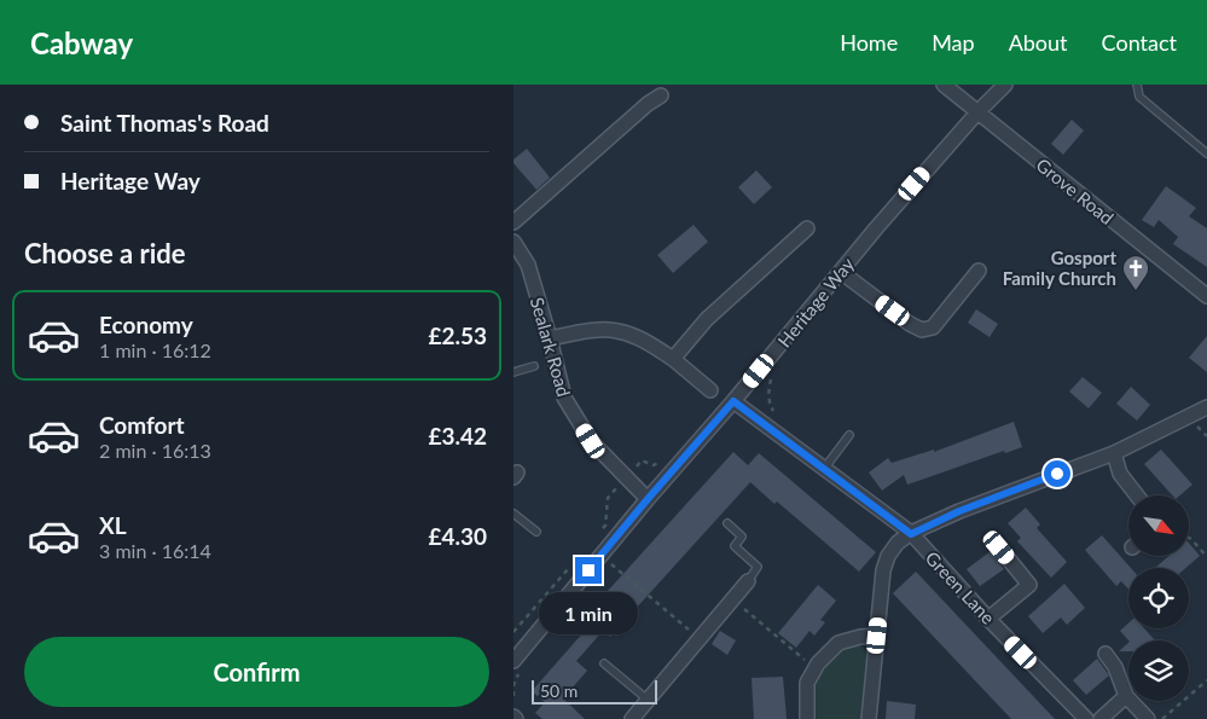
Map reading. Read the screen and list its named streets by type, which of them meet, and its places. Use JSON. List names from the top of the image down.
{
  "streets": {
    "street": [
      "Grove Road",
      "Heritage Way",
      "Sealark Road",
      "Green Lane"
    ]
  },
  "crossings": [
    ["Grove Road", "Heritage Way"],
    ["Heritage Way", "Sealark Road"],
    ["Heritage Way", "Green Lane"]
  ],
  "places": {
    "church": ["Gosport Family Church"]
  },
  "scale_bar": "50 m",
  "north": "bottom right",
  "page": {
    "header": "Cabway",
    "nav": [
      "Home",
      "Map",
      "About",
      "Contact"
    ],
    "banner": ["Saint Thomas's Road", "Heritage Way"],
    "heading": "Choose a ride",
    "list": [
      {
        "name": "Economy",
        "note": "1 min · 16:12",
        "value": "£2.53"
      },
      {
        "name": "Comfort",
        "note": "2 min · 16:13",
        "value": "£3.42"
      },
      {
        "name": "XL",
        "note": "3 min · 16:14",
        "value": "£4.30"
      }
    ],
    "bubble": "1 min",
    "buttons": "Confirm",
    "scale": "50 m"
  }
}
